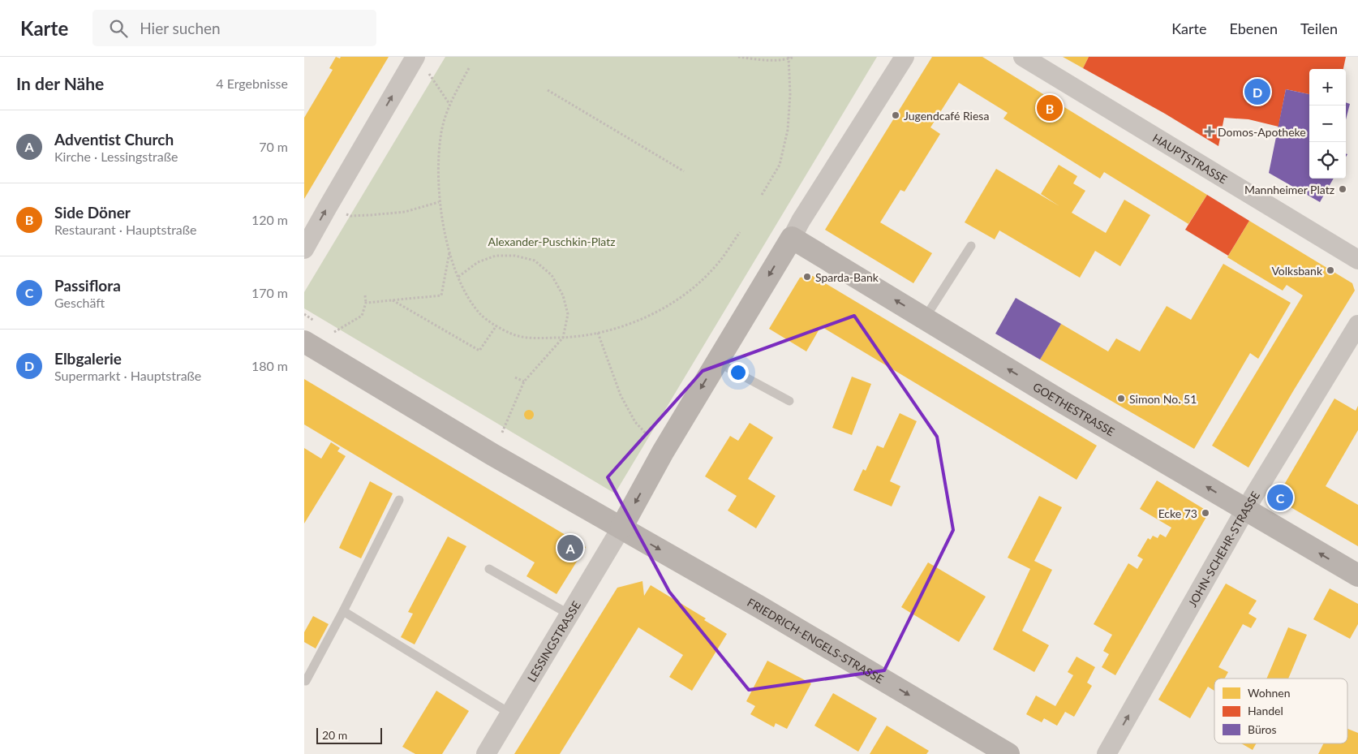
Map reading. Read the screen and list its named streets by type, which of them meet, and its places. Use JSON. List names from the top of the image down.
{
  "streets": {
    "main road": ["GOETHESTRASSE", "FRIEDRICH-ENGELS-STRASSE"],
    "street": ["HAUPTSTRASSE", "JOHN-SCHEHR-STRASSE", "LESSINGSTRASSE"]
  },
  "crossings": [
    ["GOETHESTRASSE", "JOHN-SCHEHR-STRASSE"],
    ["FRIEDRICH-ENGELS-STRASSE", "LESSINGSTRASSE"]
  ],
  "one_way": ["GOETHESTRASSE", "JOHN-SCHEHR-STRASSE", "FRIEDRICH-ENGELS-STRASSE"],
  "parks": ["Alexander-Puschkin-Platz"],
  "places": {
    "other": [
      "Jugendcafé Riesa",
      "Mannheimer Platz",
      "Volksbank",
      "Sparda-Bank",
      "Simon No. 51",
      "Ecke 73"
    ],
    "health": ["Domos-Apotheke"]
  },
  "legend": ["Wohnen", "Handel", "Büros"],
  "scale_bar": "20 m",
  "page": {
    "header": "Karte",
    "search": "Hier suchen",
    "nav": ["Karte", "Ebenen", "Teilen"],
    "heading": ["In der Nähe", "4 Ergebnisse"],
    "map_buttons": ["+", "−"],
    "pins": [
      "D",
      "B",
      "C",
      "A"
    ],
    "list": [
      {
        "mark": "A",
        "name": "Adventist Church",
        "note": "Kirche · Lessingstraße",
        "value": "70 m"
      },
      {
        "mark": "B",
        "name": "Side Döner",
        "note": "Restaurant · Hauptstraße",
        "value": "120 m"
      },
      {
        "mark": "C",
        "name": "Passiflora",
        "note": "Geschäft",
        "value": "170 m"
      },
      {
        "mark": "D",
        "name": "Elbgalerie",
        "note": "Supermarkt · Hauptstraße",
        "value": "180 m"
      }
    ],
    "scale": "20 m"
  }
}
